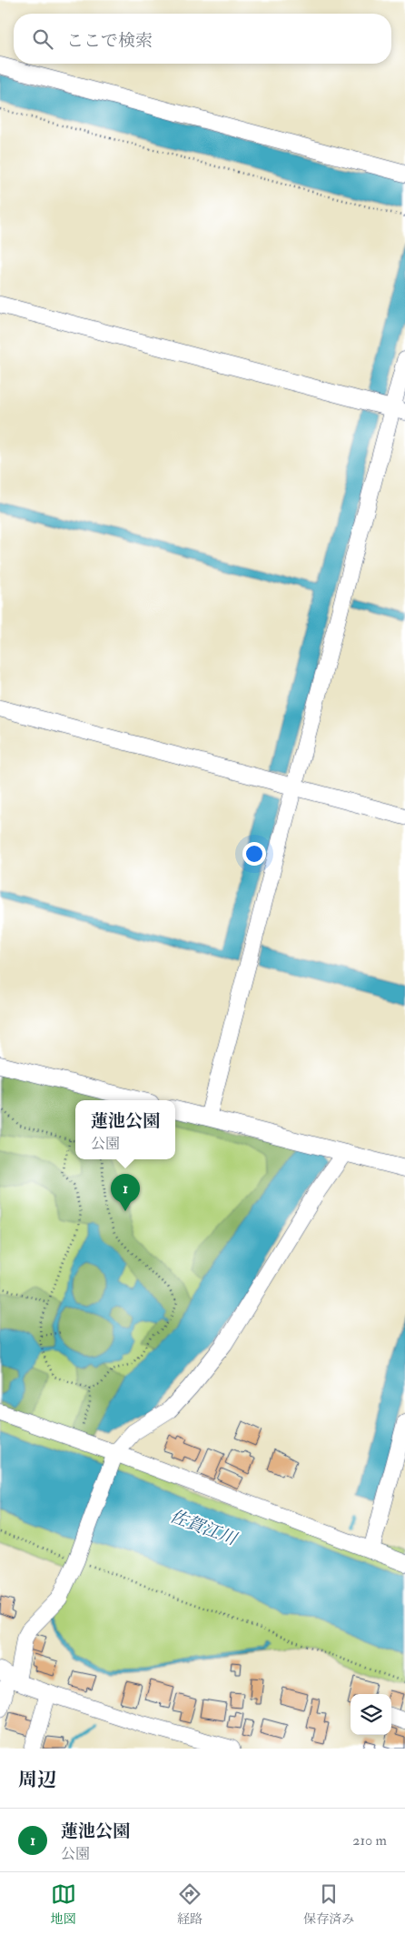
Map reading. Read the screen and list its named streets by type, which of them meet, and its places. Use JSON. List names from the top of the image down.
{
  "water": ["佐賀江川"],
  "page": {
    "search": "ここで検索",
    "popup": ["蓮池公園", "公園"],
    "pins": "1",
    "heading": "周辺",
    "list": [
      {
        "mark": "1",
        "name": "蓮池公園",
        "note": "公園",
        "value": "210 m"
      }
    ],
    "nav": ["地図", "経路", "保存済み"]
  }
}
